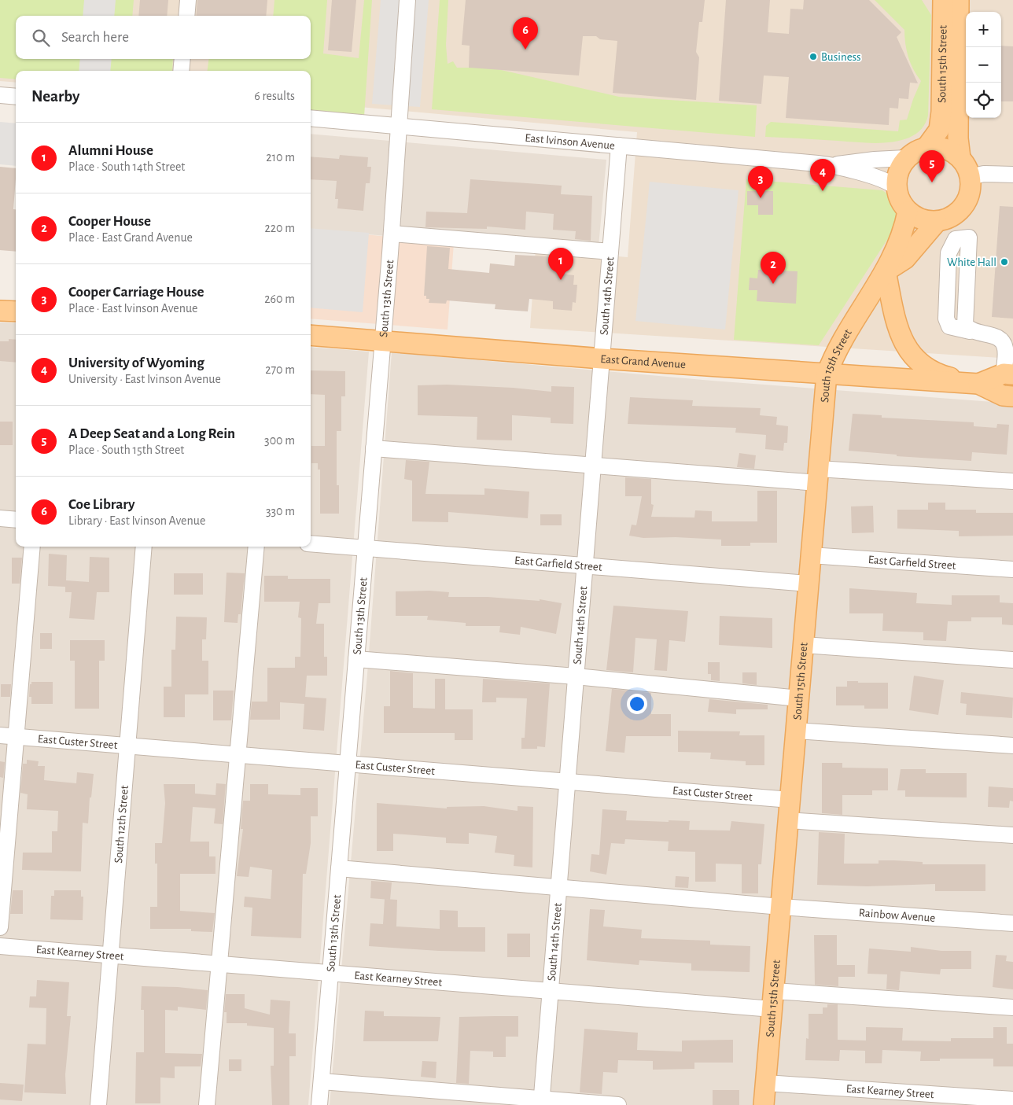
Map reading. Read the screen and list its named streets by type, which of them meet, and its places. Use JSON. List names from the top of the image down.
{
  "streets": {
    "main road": ["South 15th Street", "East Grand Avenue"],
    "street": [
      "East Ivinson Avenue",
      "South 14th Street",
      "South 13th Street",
      "East Garfield Street",
      "East Custer Street",
      "South 12th Street",
      "Rainbow Avenue",
      "East Kearney Street"
    ]
  },
  "crossings": [
    ["South 15th Street", "East Ivinson Avenue"],
    ["South 15th Street", "East Grand Avenue"],
    ["South 15th Street", "East Garfield Street"],
    ["South 15th Street", "East Custer Street"],
    ["South 15th Street", "Rainbow Avenue"],
    ["South 15th Street", "East Kearney Street"],
    ["East Ivinson Avenue", "South 14th Street"],
    ["East Ivinson Avenue", "South 13th Street"],
    ["South 14th Street", "East Grand Avenue"],
    ["South 14th Street", "East Garfield Street"],
    ["South 14th Street", "East Custer Street"],
    ["South 14th Street", "Rainbow Avenue"],
    ["South 14th Street", "East Kearney Street"],
    ["South 13th Street", "East Grand Avenue"],
    ["South 13th Street", "East Garfield Street"],
    ["South 13th Street", "East Custer Street"],
    ["South 13th Street", "Rainbow Avenue"],
    ["South 13th Street", "East Kearney Street"],
    ["East Custer Street", "South 12th Street"],
    ["South 12th Street", "East Kearney Street"]
  ],
  "places": ["Business", "White Hall"],
  "page": {
    "map_buttons": ["+", "−"],
    "search": "Search here",
    "pins": [
      "6",
      "5",
      "4",
      "3",
      "1",
      "2"
    ],
    "heading": ["Nearby", "6 results"],
    "list": [
      {
        "mark": "1",
        "name": "Alumni House",
        "note": "Place · South 14th Street",
        "value": "210 m"
      },
      {
        "mark": "2",
        "name": "Cooper House",
        "note": "Place · East Grand Avenue",
        "value": "220 m"
      },
      {
        "mark": "3",
        "name": "Cooper Carriage House",
        "note": "Place · East Ivinson Avenue",
        "value": "260 m"
      },
      {
        "mark": "4",
        "name": "University of Wyoming",
        "note": "University · East Ivinson Avenue",
        "value": "270 m"
      },
      {
        "mark": "5",
        "name": "A Deep Seat and a Long Rein",
        "note": "Place · South 15th Street",
        "value": "300 m"
      },
      {
        "mark": "6",
        "name": "Coe Library",
        "note": "Library · East Ivinson Avenue",
        "value": "330 m"
      }
    ]
  }
}
